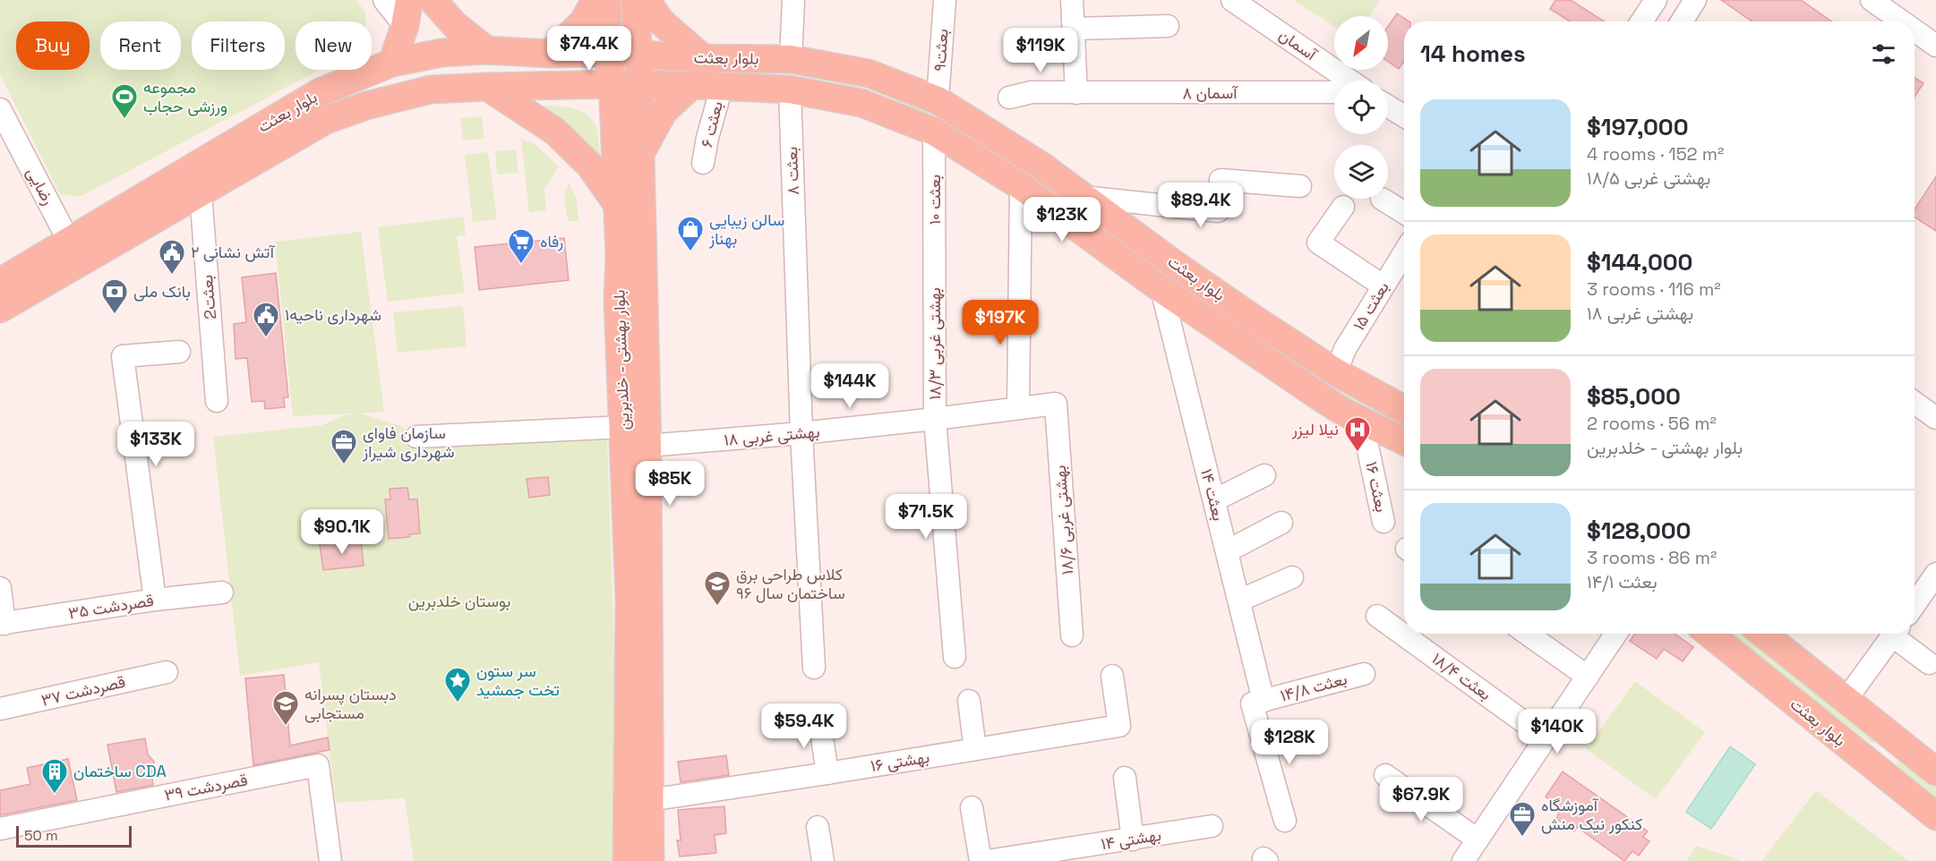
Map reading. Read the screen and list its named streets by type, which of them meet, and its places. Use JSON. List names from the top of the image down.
{
  "streets": {
    "main road": ["بلوار بعثت", "بلوار بهشتی - خلدبرین"],
    "street": [
      "آسمان",
      "بعثت۹",
      "۸ آسمان",
      "۶ بعثت",
      "۸ بعثت",
      "رضایی",
      "۱۰ بعثت",
      "2بعثت",
      "بعثت ۱۵",
      "بهشتی غربی ۱۸/۳",
      "بهشتی غربی ۱۸",
      "بعثت ۱۶",
      "بعثت ۱۴",
      "بهشتی غربی ۱۸/۶",
      "قصردشت ۳۵",
      "۱۸/۴ بعثت",
      "۱۴/۸ بعثت",
      "قصردشت ۳۷",
      "۱۶ بهشتی",
      "قصردشت ۳۹",
      "۱۴ بهشتی"
    ]
  },
  "crossings": [
    ["بعثت۹", "بلوار بعثت"],
    ["بلوار بعثت", "۶ بعثت"],
    ["بلوار بعثت", "۸ بعثت"],
    ["بلوار بعثت", "رضایی"],
    ["بلوار بعثت", "۱۰ بعثت"],
    ["بلوار بعثت", "2بعثت"],
    ["بلوار بعثت", "بعثت ۱۵"],
    ["بلوار بعثت", "بلوار بهشتی - خلدبرین"],
    ["بلوار بعثت", "بعثت ۱۶"],
    ["بلوار بعثت", "بعثت ۱۴"],
    ["۸ بعثت", "بهشتی غربی ۱۸"],
    ["۱۰ بعثت", "بهشتی غربی ۱۸/۳"],
    ["بهشتی غربی ۱۸/۳", "بهشتی غربی ۱۸"],
    ["بلوار بهشتی - خلدبرین", "بهشتی غربی ۱۸"],
    ["بلوار بهشتی - خلدبرین", "۱۶ بهشتی"],
    ["بهشتی غربی ۱۸", "بهشتی غربی ۱۸/۶"],
    ["بعثت ۱۴", "۱۴/۸ بعثت"]
  ],
  "parks": ["بوستان خلدبرین"],
  "places": {
    "sports": ["مجموعه ورزشی حجاب"],
    "shop": ["سالن زیبایی بهناز"],
    "supermarket": ["رفاه"],
    "public building": ["آتش نشانی ۲", "شهرداری ناحیه۱"],
    "bank": ["بانک ملی"],
    "hospital": ["نیلا لیزر"],
    "office": ["سازمان فاوای شهرداری شیراز", "آموزشگاه کنکور نیک منش"],
    "school or university": ["کلاس طراحی برق ساختمان سال ۹۶", "دبستان پسرانه مستجابی"],
    "place": ["سر ستون تخت جمشید"],
    "building": ["ساختمان CDA"]
  },
  "scale_bar": "50 m",
  "north": "bottom left",
  "page": {
    "chip": [
      "Buy",
      "Rent",
      "Filters",
      "New"
    ],
    "heading": "14 homes",
    "price": [
      "$74.4K",
      "$119K",
      "$89.4K",
      "$123K",
      "$197K",
      "$144K",
      "$133K",
      "$85K",
      "$71.5K",
      "$90.1K",
      "$59.4K",
      "$140K",
      "$128K",
      "$67.9K"
    ],
    "list": [
      {
        "name": "$197,000",
        "note": "4 rooms · 152 m² · بهشتی غربی ۱۸/۵"
      },
      {
        "name": "$144,000",
        "note": "3 rooms · 116 m² · بهشتی غربی ۱۸"
      },
      {
        "name": "$85,000",
        "note": "2 rooms · 56 m² · بلوار بهشتی - خلدبرین"
      },
      {
        "name": "$128,000",
        "note": "3 rooms · 86 m² · ۱۴/۱ بعثت"
      }
    ],
    "scale": "50 m"
  }
}
